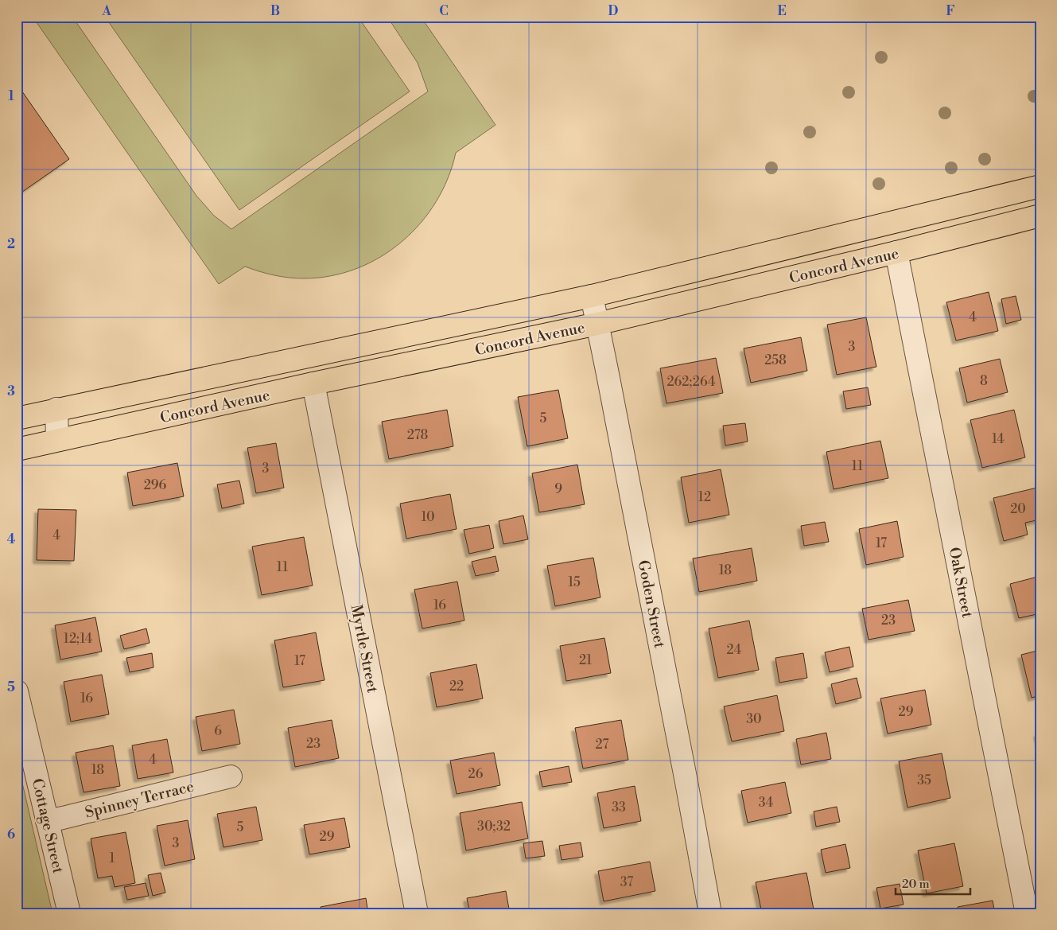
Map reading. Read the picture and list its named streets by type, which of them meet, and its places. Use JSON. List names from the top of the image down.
{
  "streets": {
    "main road": ["Concord Avenue"],
    "street": [
      "Oak Street",
      "Goden Street",
      "Myrtle Street",
      "Spinney Terrace",
      "Cottage Street"
    ]
  },
  "crossings": [
    ["Concord Avenue", "Oak Street"],
    ["Concord Avenue", "Goden Street"],
    ["Concord Avenue", "Myrtle Street"],
    ["Spinney Terrace", "Cottage Street"]
  ],
  "house_numbers": [
    "4",
    "3",
    "258",
    "8",
    "262;264",
    "5",
    "278",
    "14",
    "11",
    "3",
    "296",
    "9",
    "12",
    "20",
    "10",
    "4",
    "17",
    "11",
    "18",
    "15",
    "16",
    "23",
    "12;14",
    "24",
    "21",
    "17",
    "22",
    "16",
    "29",
    "30",
    "6",
    "23",
    "27",
    "4",
    "18",
    "26",
    "35",
    "34",
    "33",
    "30;32",
    "5",
    "29",
    "3",
    "1",
    "37"
  ],
  "scale_bar": "20 m",
  "grid": {
    "columns": [
      "A",
      "B",
      "C",
      "D",
      "E",
      "F"
    ],
    "rows": [
      "1",
      "2",
      "3",
      "4",
      "5",
      "6"
    ]
  }
}
